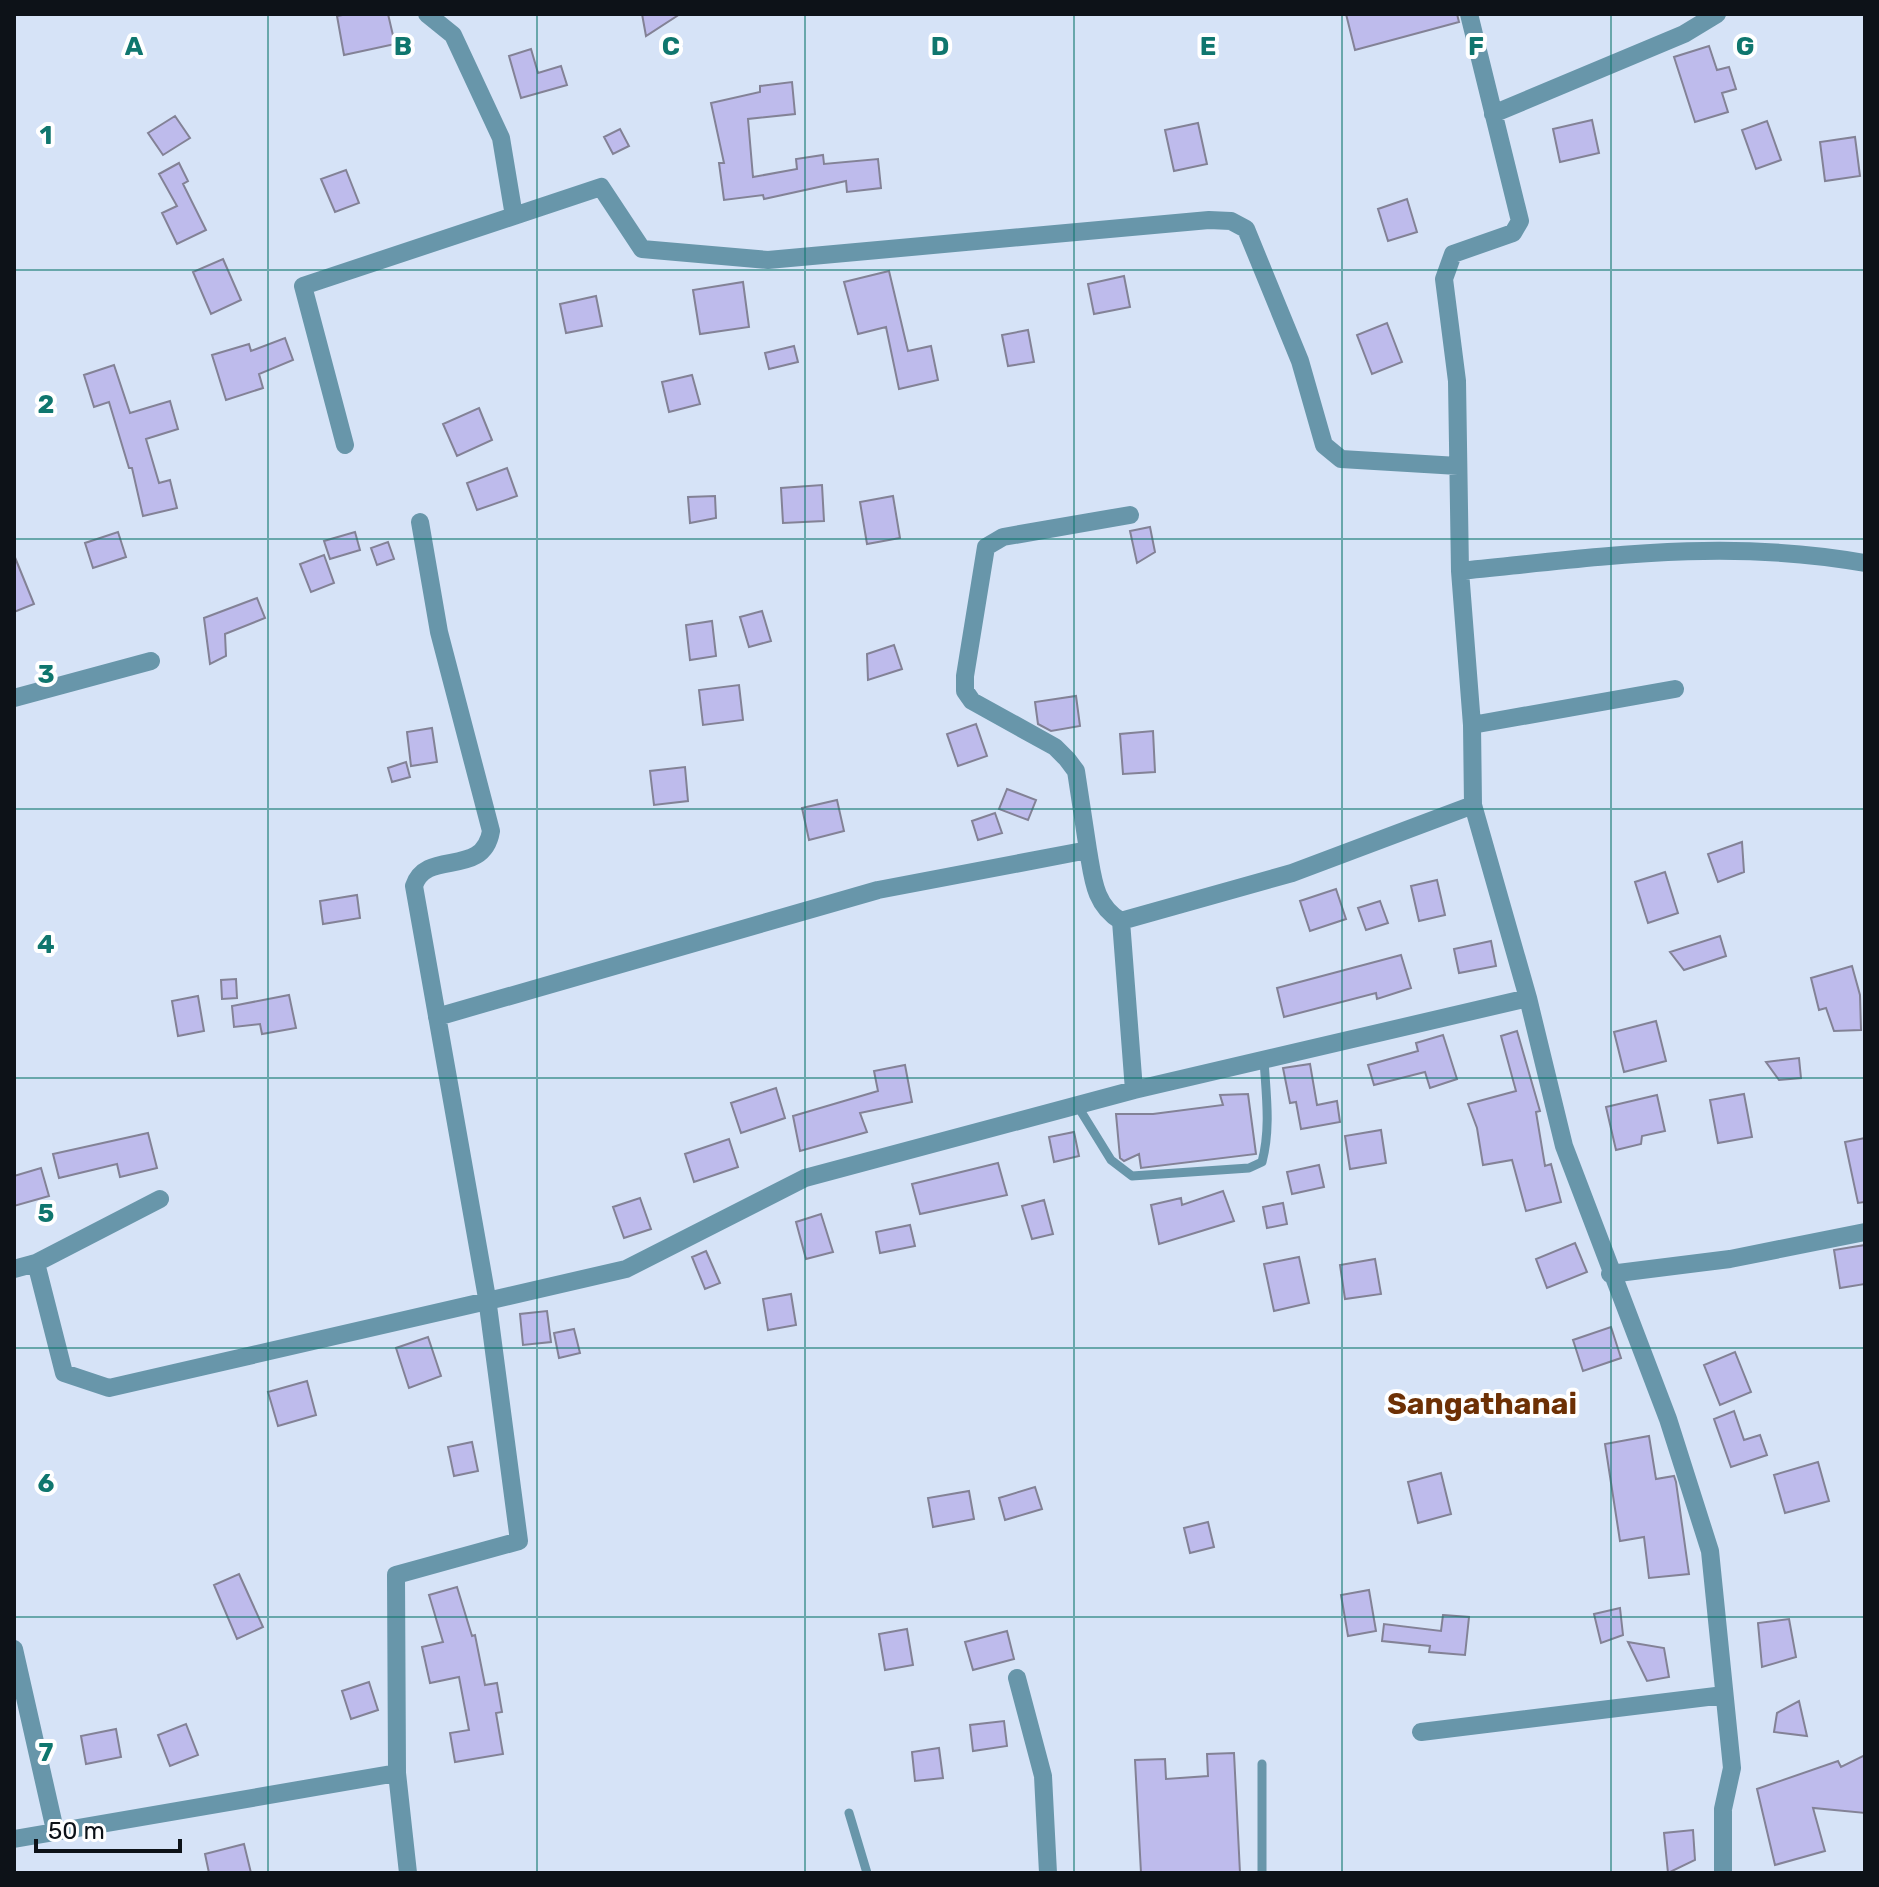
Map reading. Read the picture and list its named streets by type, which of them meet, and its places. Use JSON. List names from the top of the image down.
{
  "districts": ["Sangathanai"],
  "scale_bar": "50 m",
  "grid": {
    "columns": [
      "A",
      "B",
      "C",
      "D",
      "E",
      "F",
      "G"
    ],
    "rows": [
      "1",
      "2",
      "3",
      "4",
      "5",
      "6",
      "7"
    ]
  }
}
